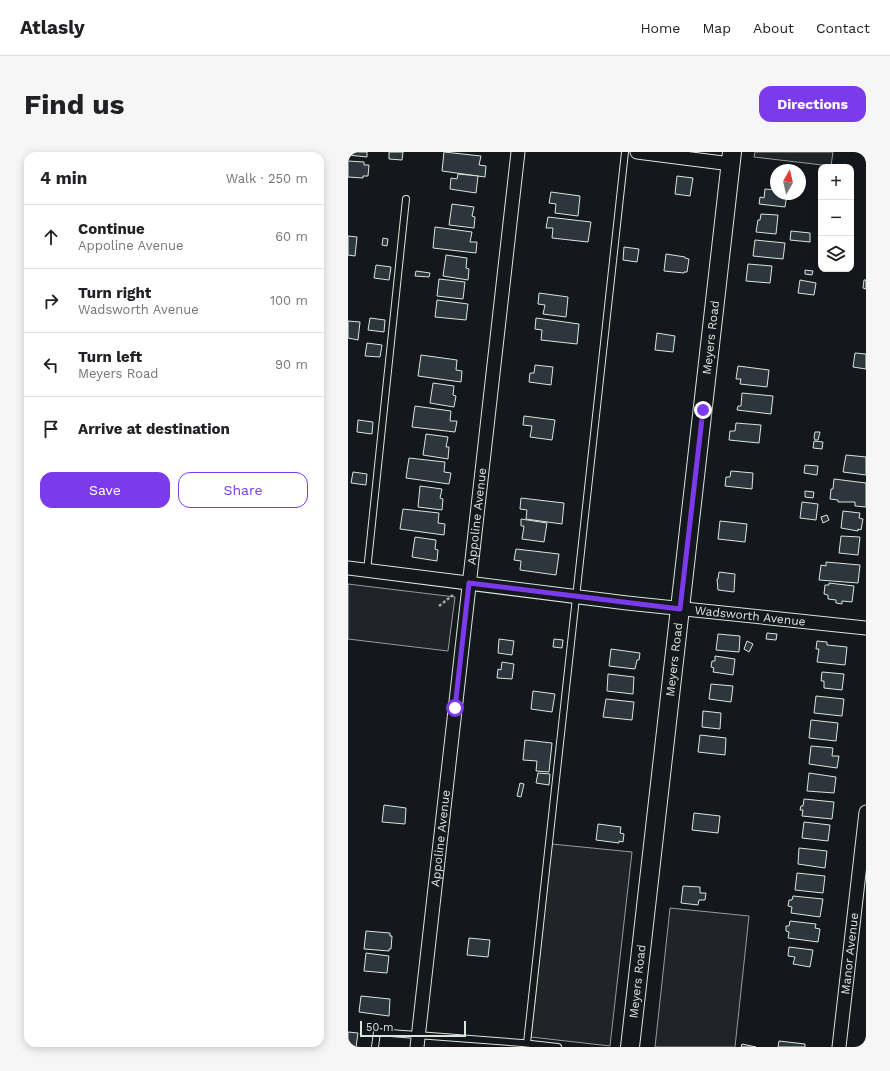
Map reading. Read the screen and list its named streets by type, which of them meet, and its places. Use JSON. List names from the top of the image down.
{
  "streets": {
    "street": [
      "Meyers Road",
      "Appoline Avenue",
      "Wadsworth Avenue",
      "Manor Avenue"
    ]
  },
  "crossings": [
    ["Meyers Road", "Wadsworth Avenue"],
    ["Appoline Avenue", "Wadsworth Avenue"]
  ],
  "scale_bar": "50 m",
  "north": "top",
  "page": {
    "header": "Atlasly",
    "nav": [
      "Home",
      "Map",
      "About",
      "Contact"
    ],
    "buttons": [
      "Directions",
      ["Save", "Share"]
    ],
    "title": "Find us",
    "heading": ["4 min", "Walk · 250 m"],
    "map_buttons": ["+", "−"],
    "list": [
      ["Continue", "Appoline Avenue", "60 m"],
      ["Turn right", "Wadsworth Avenue", "100 m"],
      ["Turn left", "Meyers Road", "90 m"],
      "Arrive at destination"
    ],
    "scale": "50 m"
  }
}
